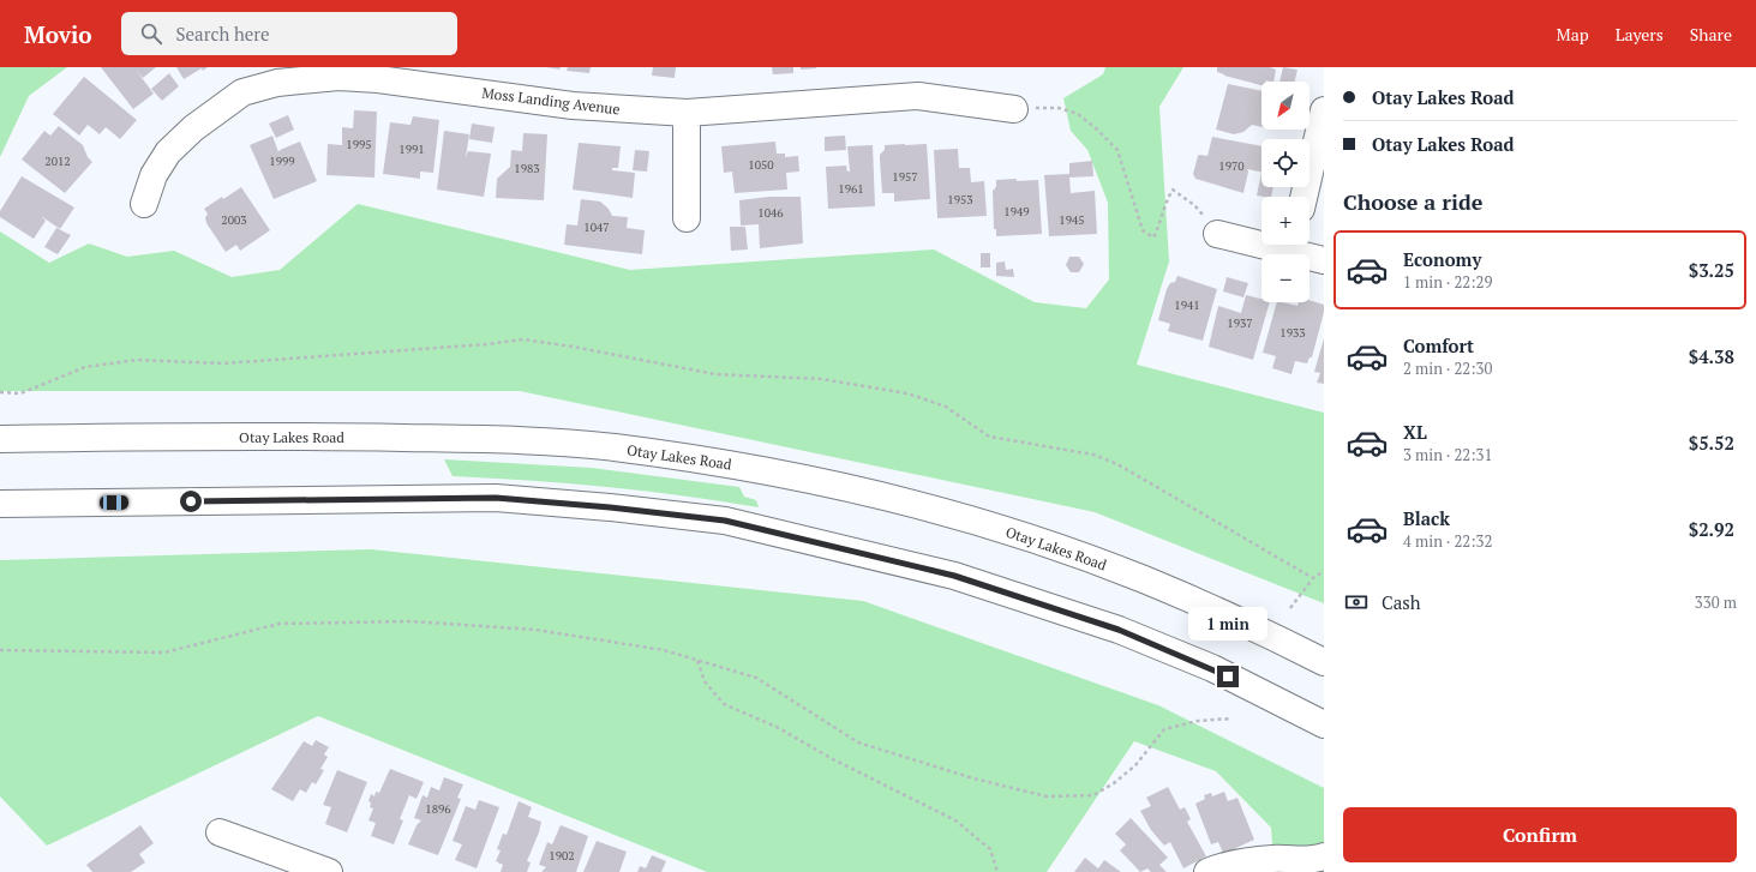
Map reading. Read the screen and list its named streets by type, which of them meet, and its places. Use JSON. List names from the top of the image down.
{
  "streets": {
    "main road": ["Moss Landing Avenue", "Otay Lakes Road"]
  },
  "house_numbers": [
    "1995",
    "1991",
    "2012",
    "1999",
    "1050",
    "1970",
    "1983",
    "1957",
    "1961",
    "1953",
    "1949",
    "1046",
    "2003",
    "1945",
    "1047",
    "1941",
    "1937",
    "1933",
    "1896",
    "1902"
  ],
  "north": "bottom left",
  "page": {
    "header": "Movio",
    "search": "Search here",
    "nav": ["Map", "Layers", "Share"],
    "banner": ["Otay Lakes Road", "Otay Lakes Road"],
    "map_buttons": ["+", "−"],
    "heading": "Choose a ride",
    "list": [
      {
        "name": "Economy",
        "note": "1 min · 22:29",
        "value": "$3.25"
      },
      {
        "name": "Comfort",
        "note": "2 min · 22:30",
        "value": "$4.38"
      },
      {
        "name": "XL",
        "note": "3 min · 22:31",
        "value": "$5.52"
      },
      {
        "name": "Black",
        "note": "4 min · 22:32",
        "value": "$2.92"
      }
    ],
    "pay": ["Cash", "330 m"],
    "bubble": "1 min",
    "buttons": "Confirm"
  }
}
